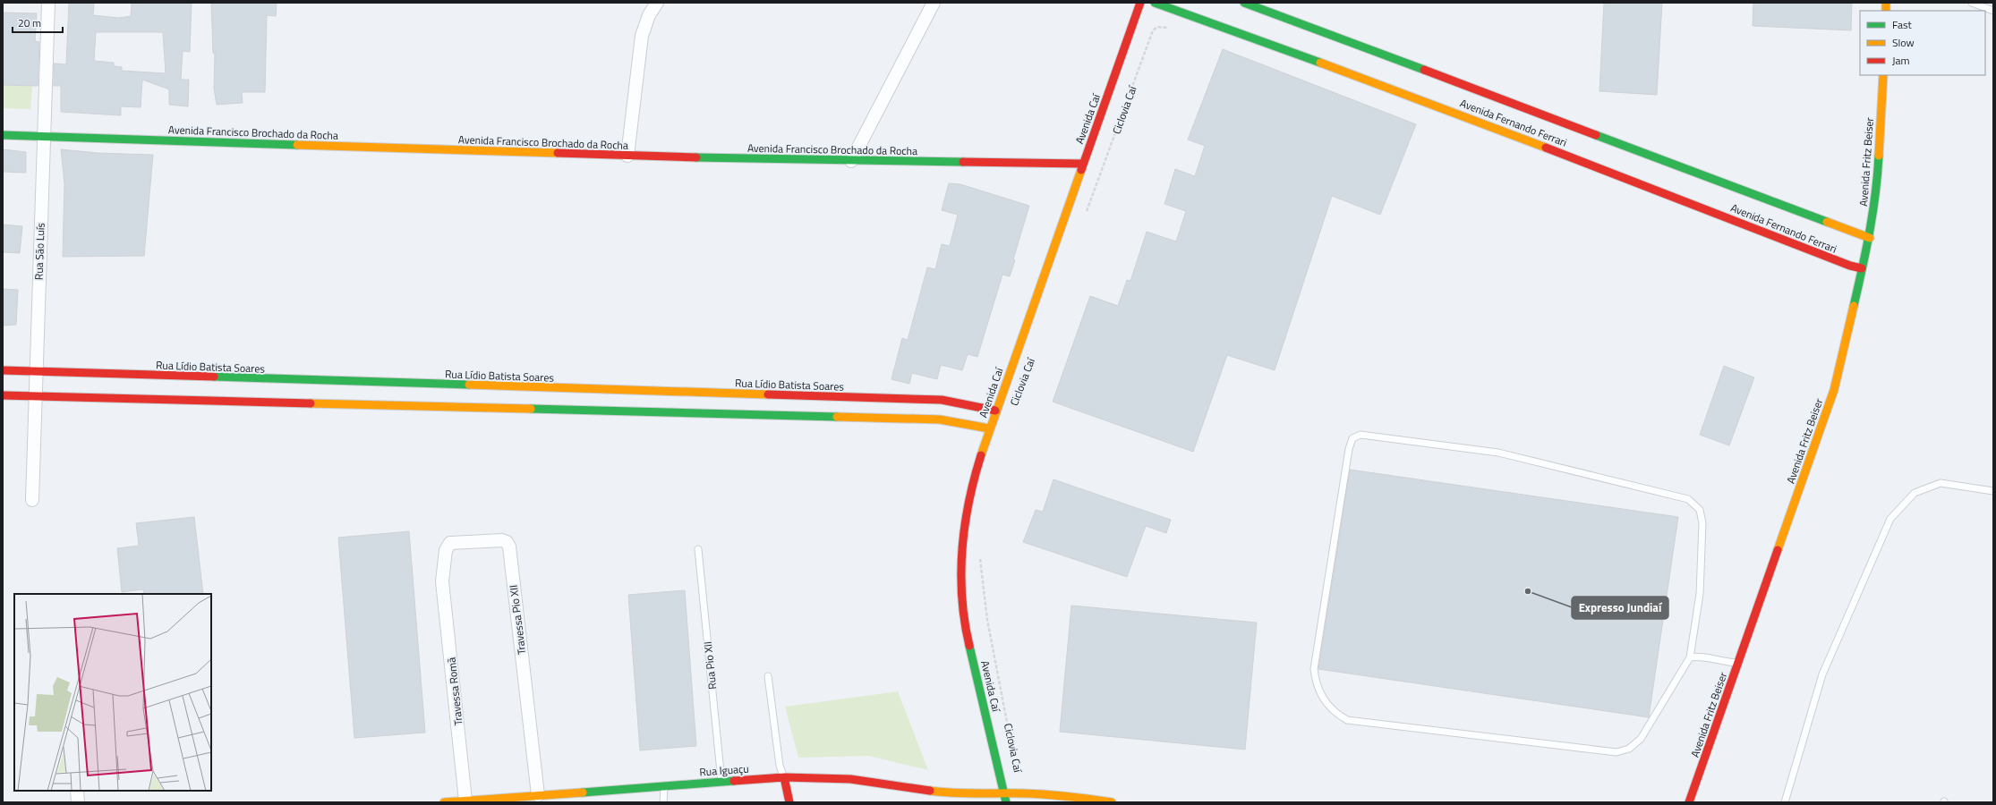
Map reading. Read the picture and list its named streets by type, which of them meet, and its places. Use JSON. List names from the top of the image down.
{
  "streets": {
    "main road": [
      "Avenida Caí",
      "Avenida Fernando Ferrari",
      "Avenida Francisco Brochado da Rocha",
      "Avenida Fritz Beiser",
      "Rua Lídio Batista Soares",
      "Rua Iguaçu"
    ],
    "street": ["Rua São Luís", "Travessa Pio XII", "Travessa Romã"],
    "lane": ["Rua Pio XII"],
    "path": ["Ciclovia Caí"]
  },
  "crossings": [
    ["Avenida Caí", "Avenida Francisco Brochado da Rocha"],
    ["Avenida Caí", "Rua Lídio Batista Soares"],
    ["Avenida Caí", "Rua Iguaçu"],
    ["Avenida Fernando Ferrari", "Avenida Fritz Beiser"],
    ["Avenida Francisco Brochado da Rocha", "Rua São Luís"],
    ["Rua São Luís", "Rua Lídio Batista Soares"],
    ["Travessa Pio XII", "Travessa Romã"],
    ["Travessa Pio XII", "Rua Iguaçu"],
    ["Rua Pio XII", "Rua Iguaçu"],
    ["Travessa Romã", "Rua Iguaçu"]
  ],
  "places": ["Expresso Jundiaí"],
  "legend": ["Fast", "Slow", "Jam"],
  "scale_bar": "20 m"
}
